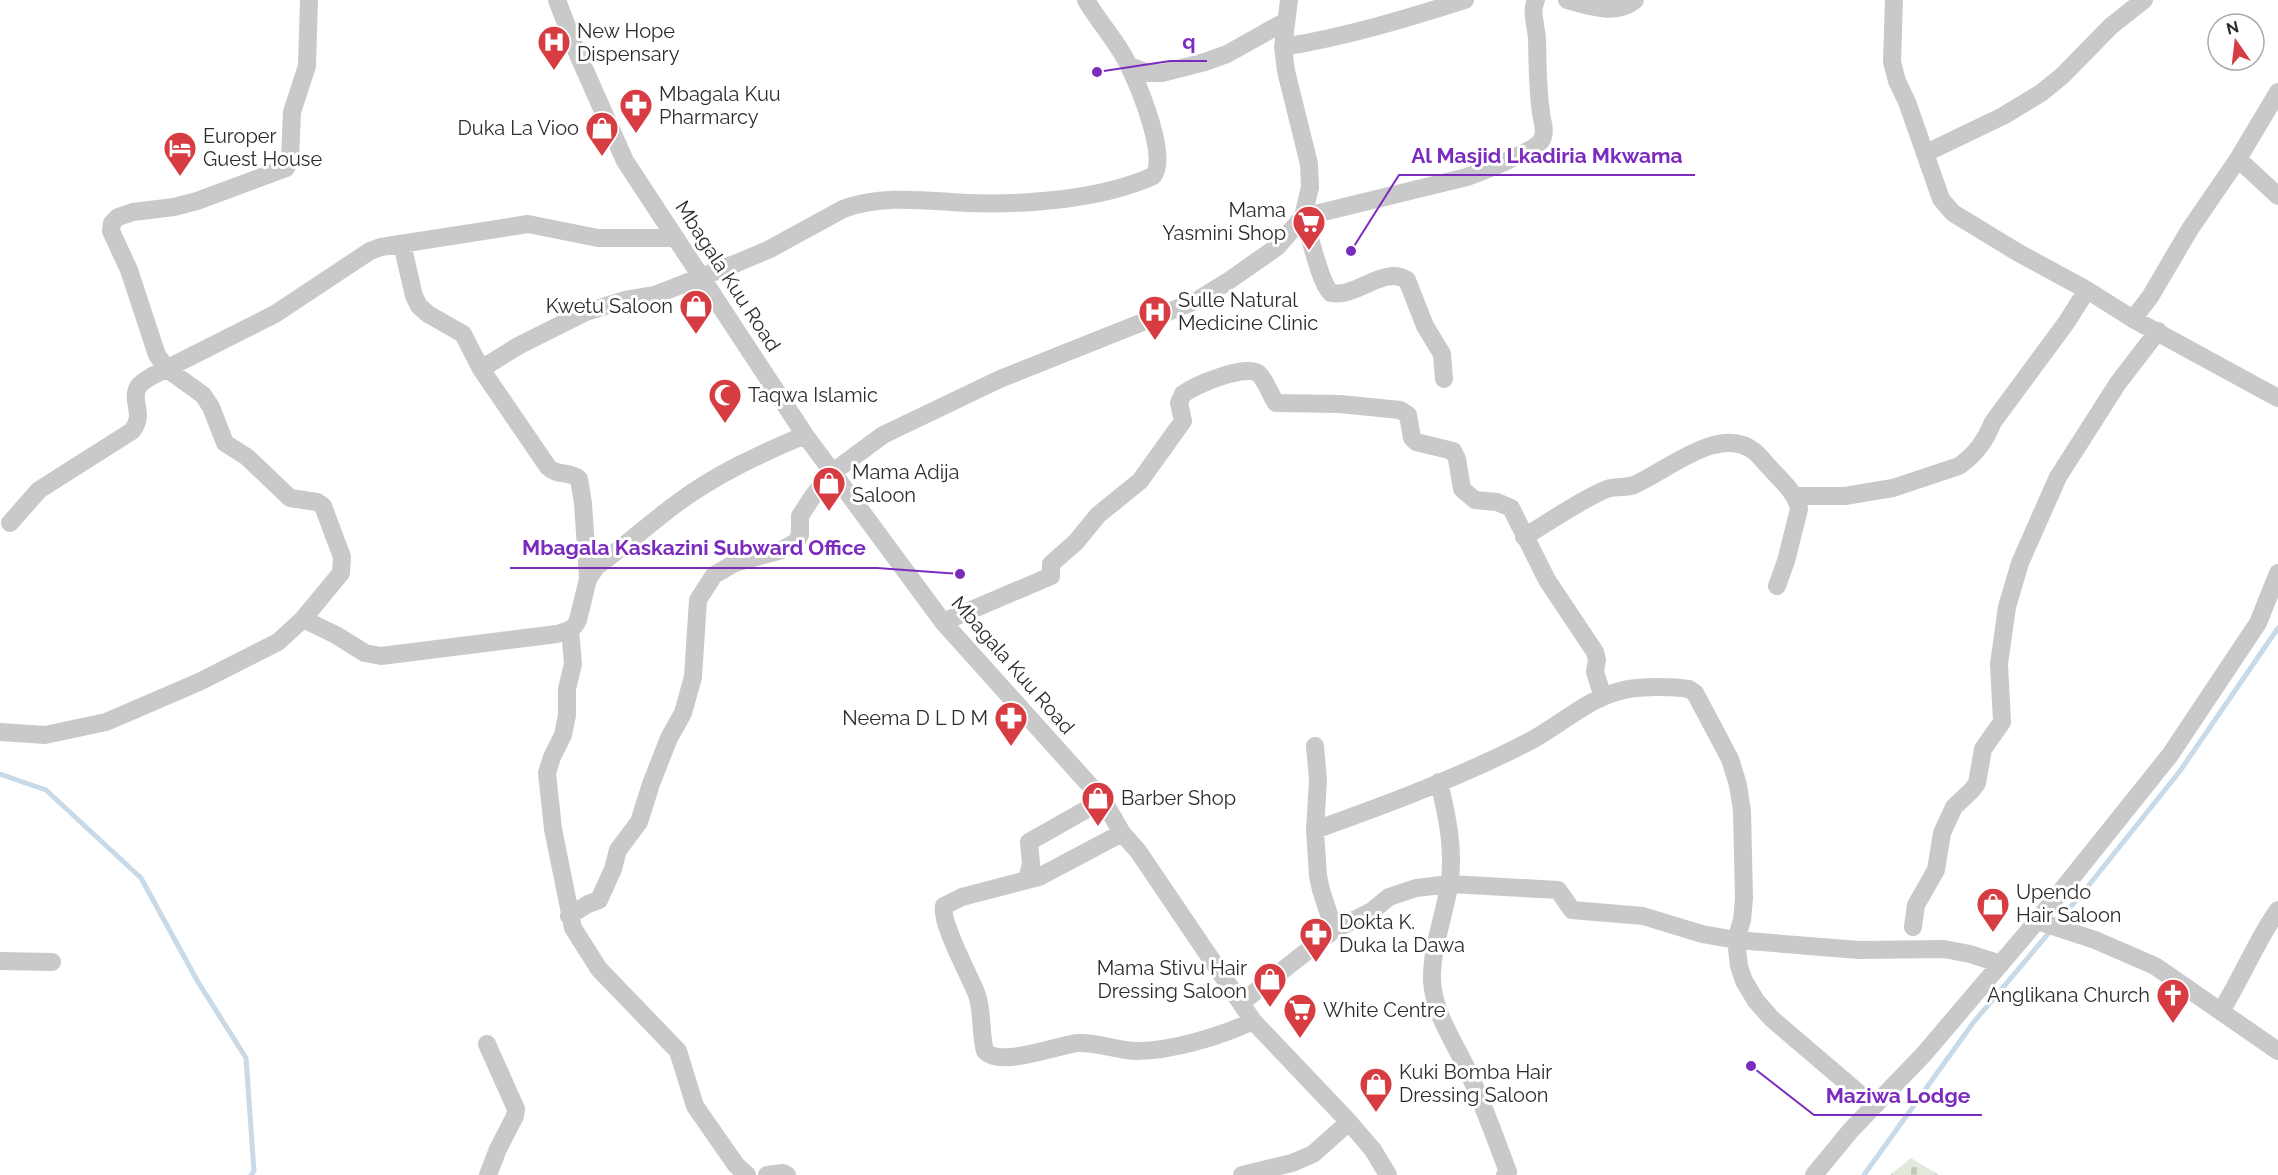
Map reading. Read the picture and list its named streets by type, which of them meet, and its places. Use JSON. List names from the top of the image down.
{
  "streets": {
    "street": ["Mbagala Kuu Road"]
  },
  "places": {
    "hospital": ["New Hope Dispensary", "Sulle Natural Medicine Clinic"],
    "other": [
      "q",
      "Al Masjid Lkadiria Mkwama",
      "Mbagala Kaskazini Subward Office",
      "Maziwa Lodge"
    ],
    "pharmacy": ["Mbagala Kuu Pharmarcy", "Neema D L D M", "Dokta K. Duka la Dawa"],
    "shop": [
      "Duka La Vioo",
      "Kwetu Saloon",
      "Mama Adija Saloon",
      "Barber Shop",
      "Upendo Hair Saloon",
      "Mama Stivu Hair Dressing Saloon",
      "Kuki Bomba Hair Dressing Saloon"
    ],
    "hotel": ["Europer Guest House"],
    "supermarket": ["Mama Yasmini Shop", "White Centre"],
    "mosque": ["Taqwa Islamic"],
    "church": ["Anglikana Church"]
  },
  "north": "top"
}
